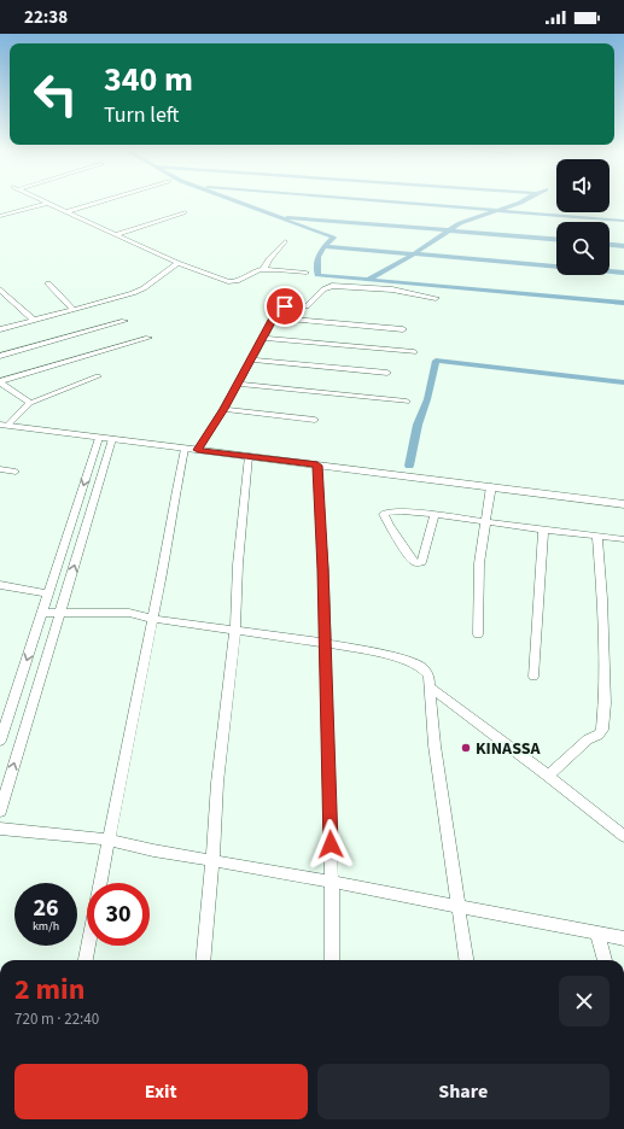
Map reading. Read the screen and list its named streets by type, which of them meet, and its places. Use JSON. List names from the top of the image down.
{
  "places": ["KINASSA"],
  "page": {
    "status": "22:38",
    "turn": ["340 m", "Turn left"],
    "speed": "26 km/h",
    "limit": "30",
    "heading": ["2 min", "720 m · 22:40"],
    "buttons": ["Exit", "Share"]
  }
}
